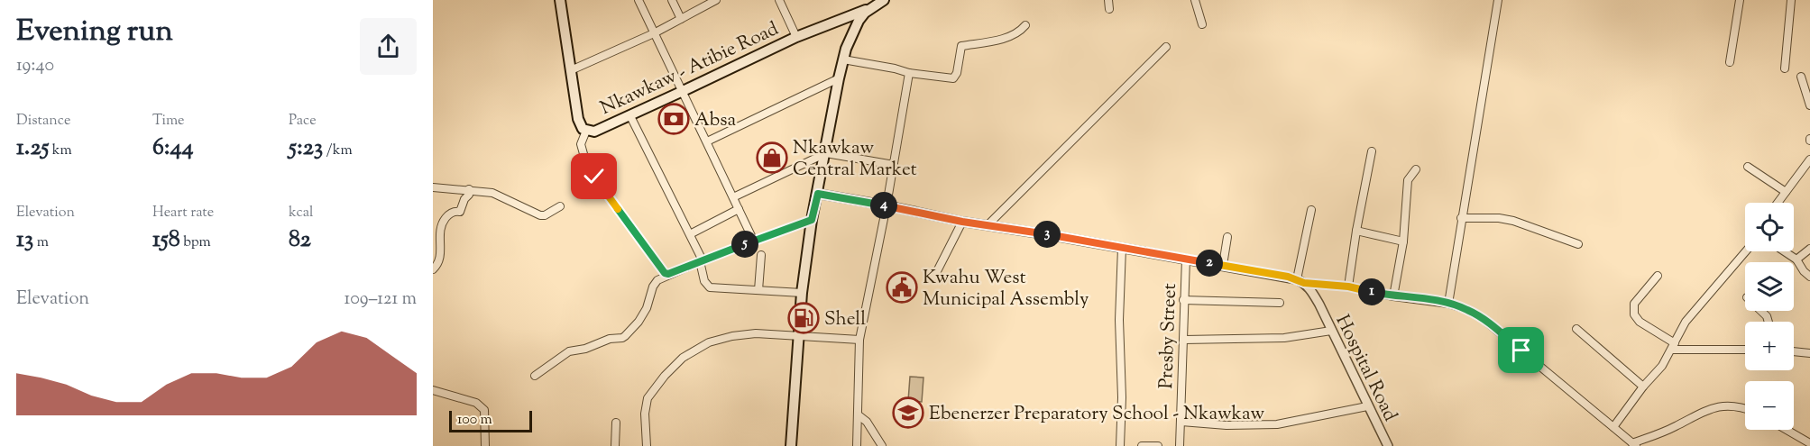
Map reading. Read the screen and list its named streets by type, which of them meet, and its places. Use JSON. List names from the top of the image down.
{
  "streets": {
    "main road": ["Nkawkaw - Atibie Road"],
    "street": ["Presby Street", "Hospital Road"]
  },
  "places": {
    "bank": ["Absa"],
    "shop": ["Nkawkaw Central Market"],
    "public building": ["Kwahu West Municipal Assembly"],
    "fuel station": ["Shell"],
    "school or university": ["Ebenerzer Preparatory School - Nkawkaw"]
  },
  "scale_bar": "100 m",
  "page": {
    "heading": ["Evening run", "19:40"],
    "stats": [
      ["Distance", "1.25 km"],
      ["Time", "6:44"],
      ["Pace", "5:23 /km"],
      ["Elevation", "13 m"],
      ["Heart rate", "158 bpm"],
      ["kcal", "82"]
    ],
    "pins": [
      "4",
      "3",
      "5",
      "2",
      "1"
    ],
    "map_buttons": ["+", "−"],
    "chart": ["Elevation", "109–121 m"],
    "scale": "100 m"
  }
}
